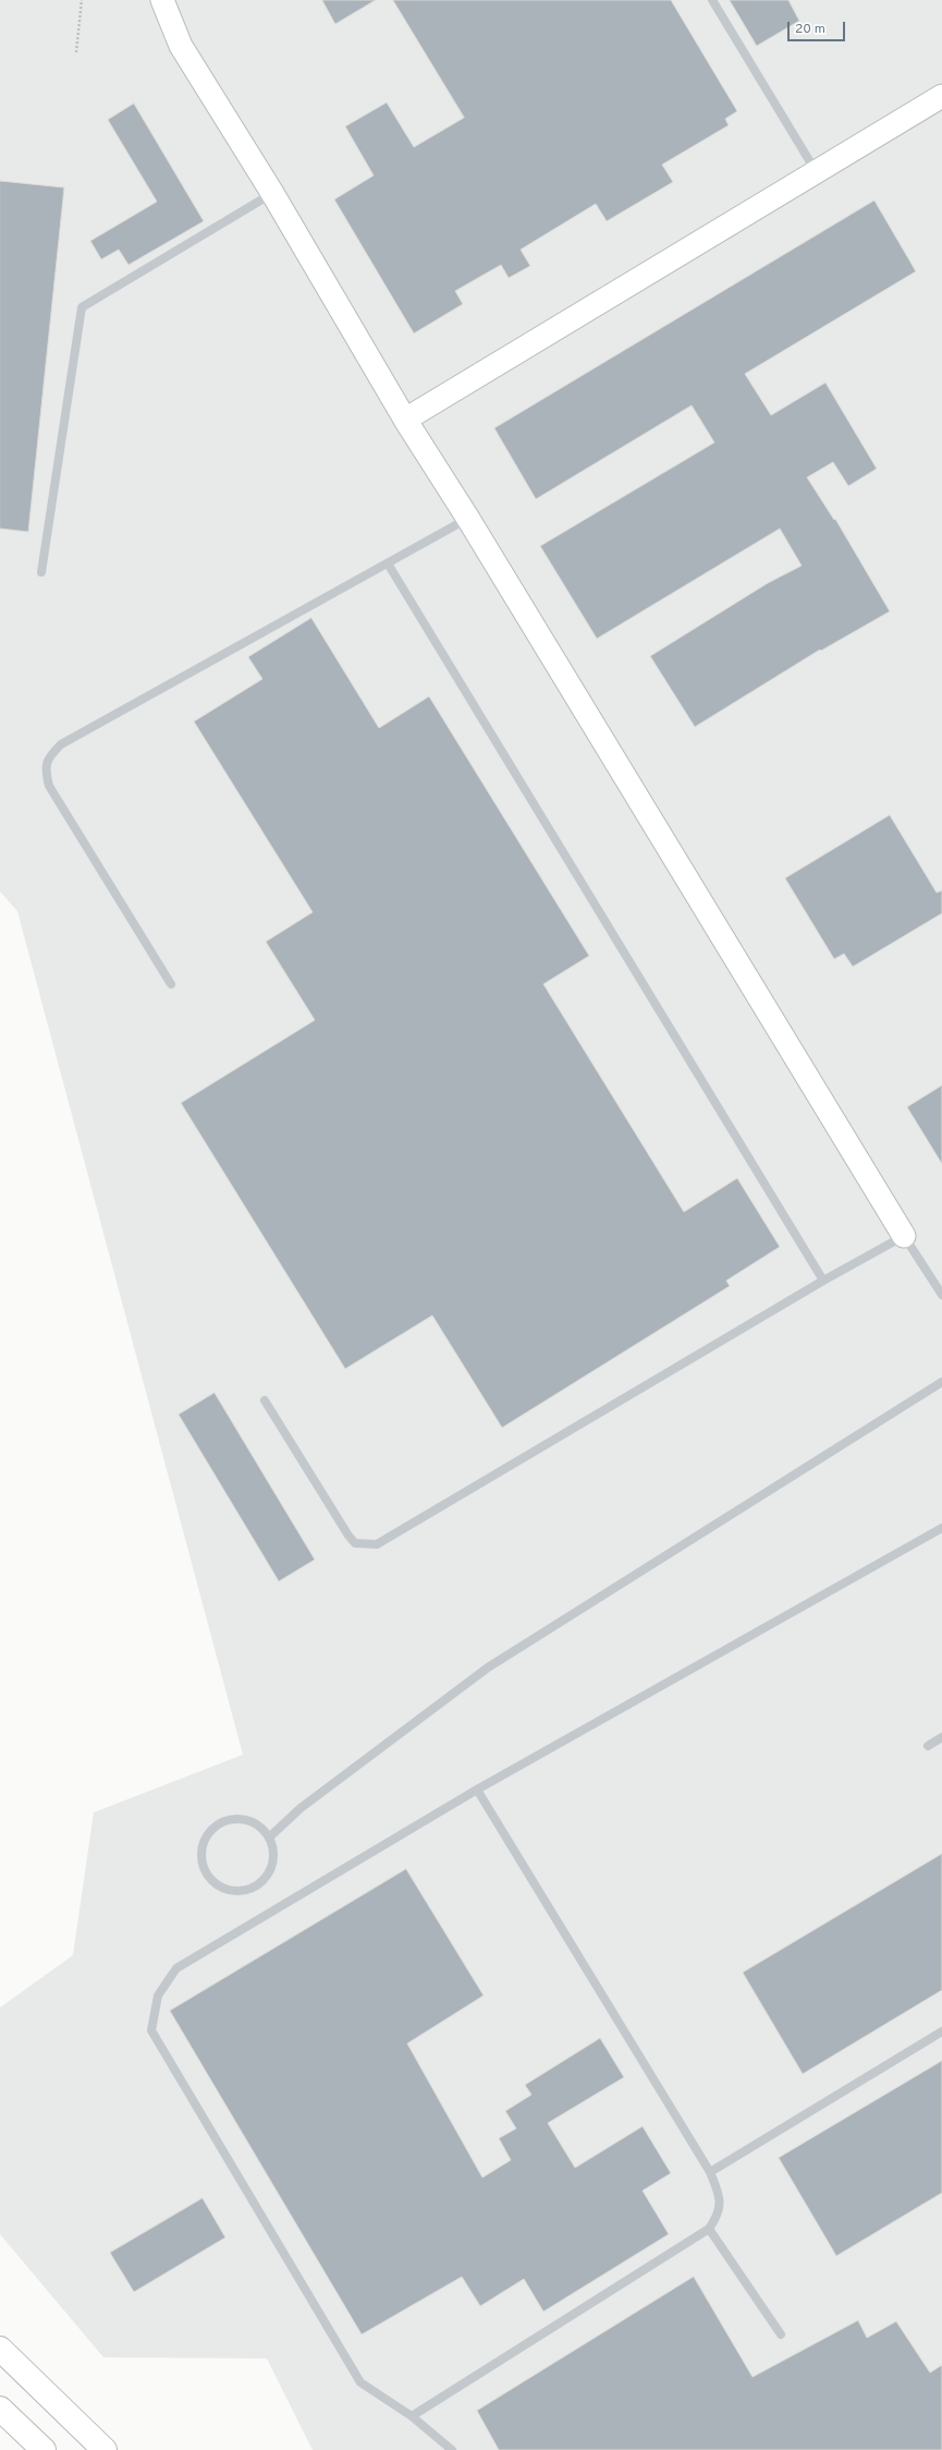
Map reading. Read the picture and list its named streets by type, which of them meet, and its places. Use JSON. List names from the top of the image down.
{
  "scale_bar": "20 m"
}
